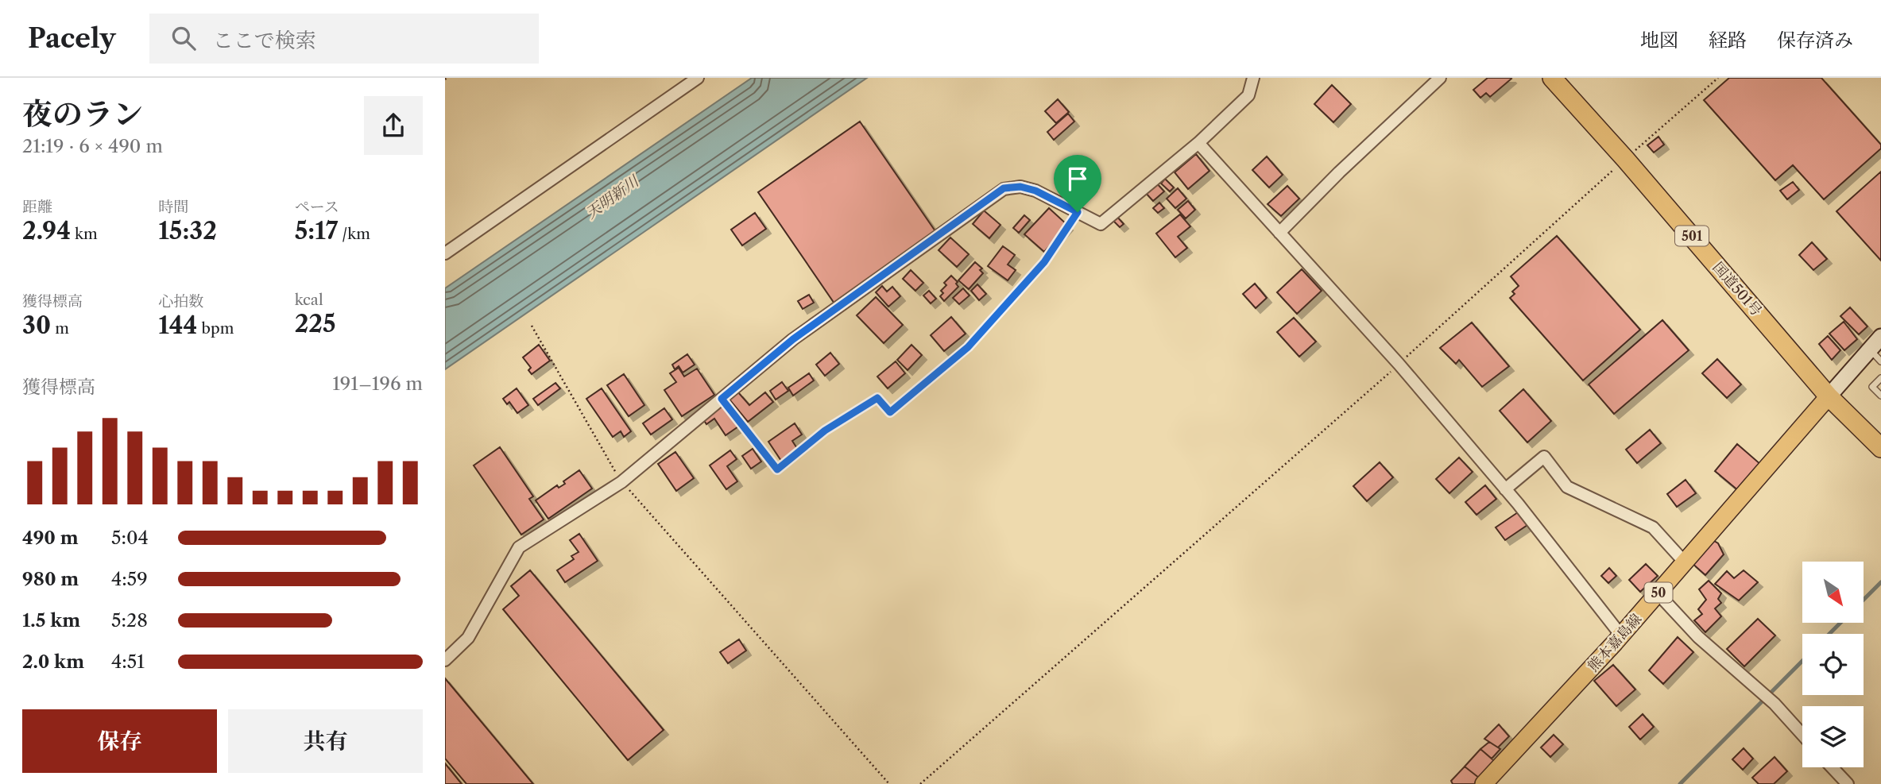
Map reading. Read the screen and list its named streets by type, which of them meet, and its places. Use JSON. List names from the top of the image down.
{
  "streets": {
    "highway": ["501", "国道501号"],
    "main road": ["50", "熊本嘉島線"]
  },
  "crossings": [
    ["国道501号", "熊本嘉島線"]
  ],
  "water": ["天明新川"],
  "north": "bottom right",
  "page": {
    "header": "Pacely",
    "search": "ここで検索",
    "nav": ["地図", "経路", "保存済み"],
    "heading": ["夜のラン", "21:19 · 6 × 490 m"],
    "stats": [
      ["距離", "2.94 km"],
      ["時間", "15:32"],
      ["ペース", "5:17 /km"],
      ["獲得標高", "30 m"],
      ["心拍数", "144 bpm"],
      ["kcal", "225"]
    ],
    "chart": ["獲得標高", "191–196 m"],
    "list": [
      {
        "name": "490 m",
        "note": "5:04"
      },
      {
        "name": "980 m",
        "note": "4:59"
      },
      {
        "name": "1.5 km",
        "note": "5:28"
      },
      {
        "name": "2.0 km",
        "note": "4:51"
      }
    ],
    "buttons": ["保存", "共有"]
  }
}
